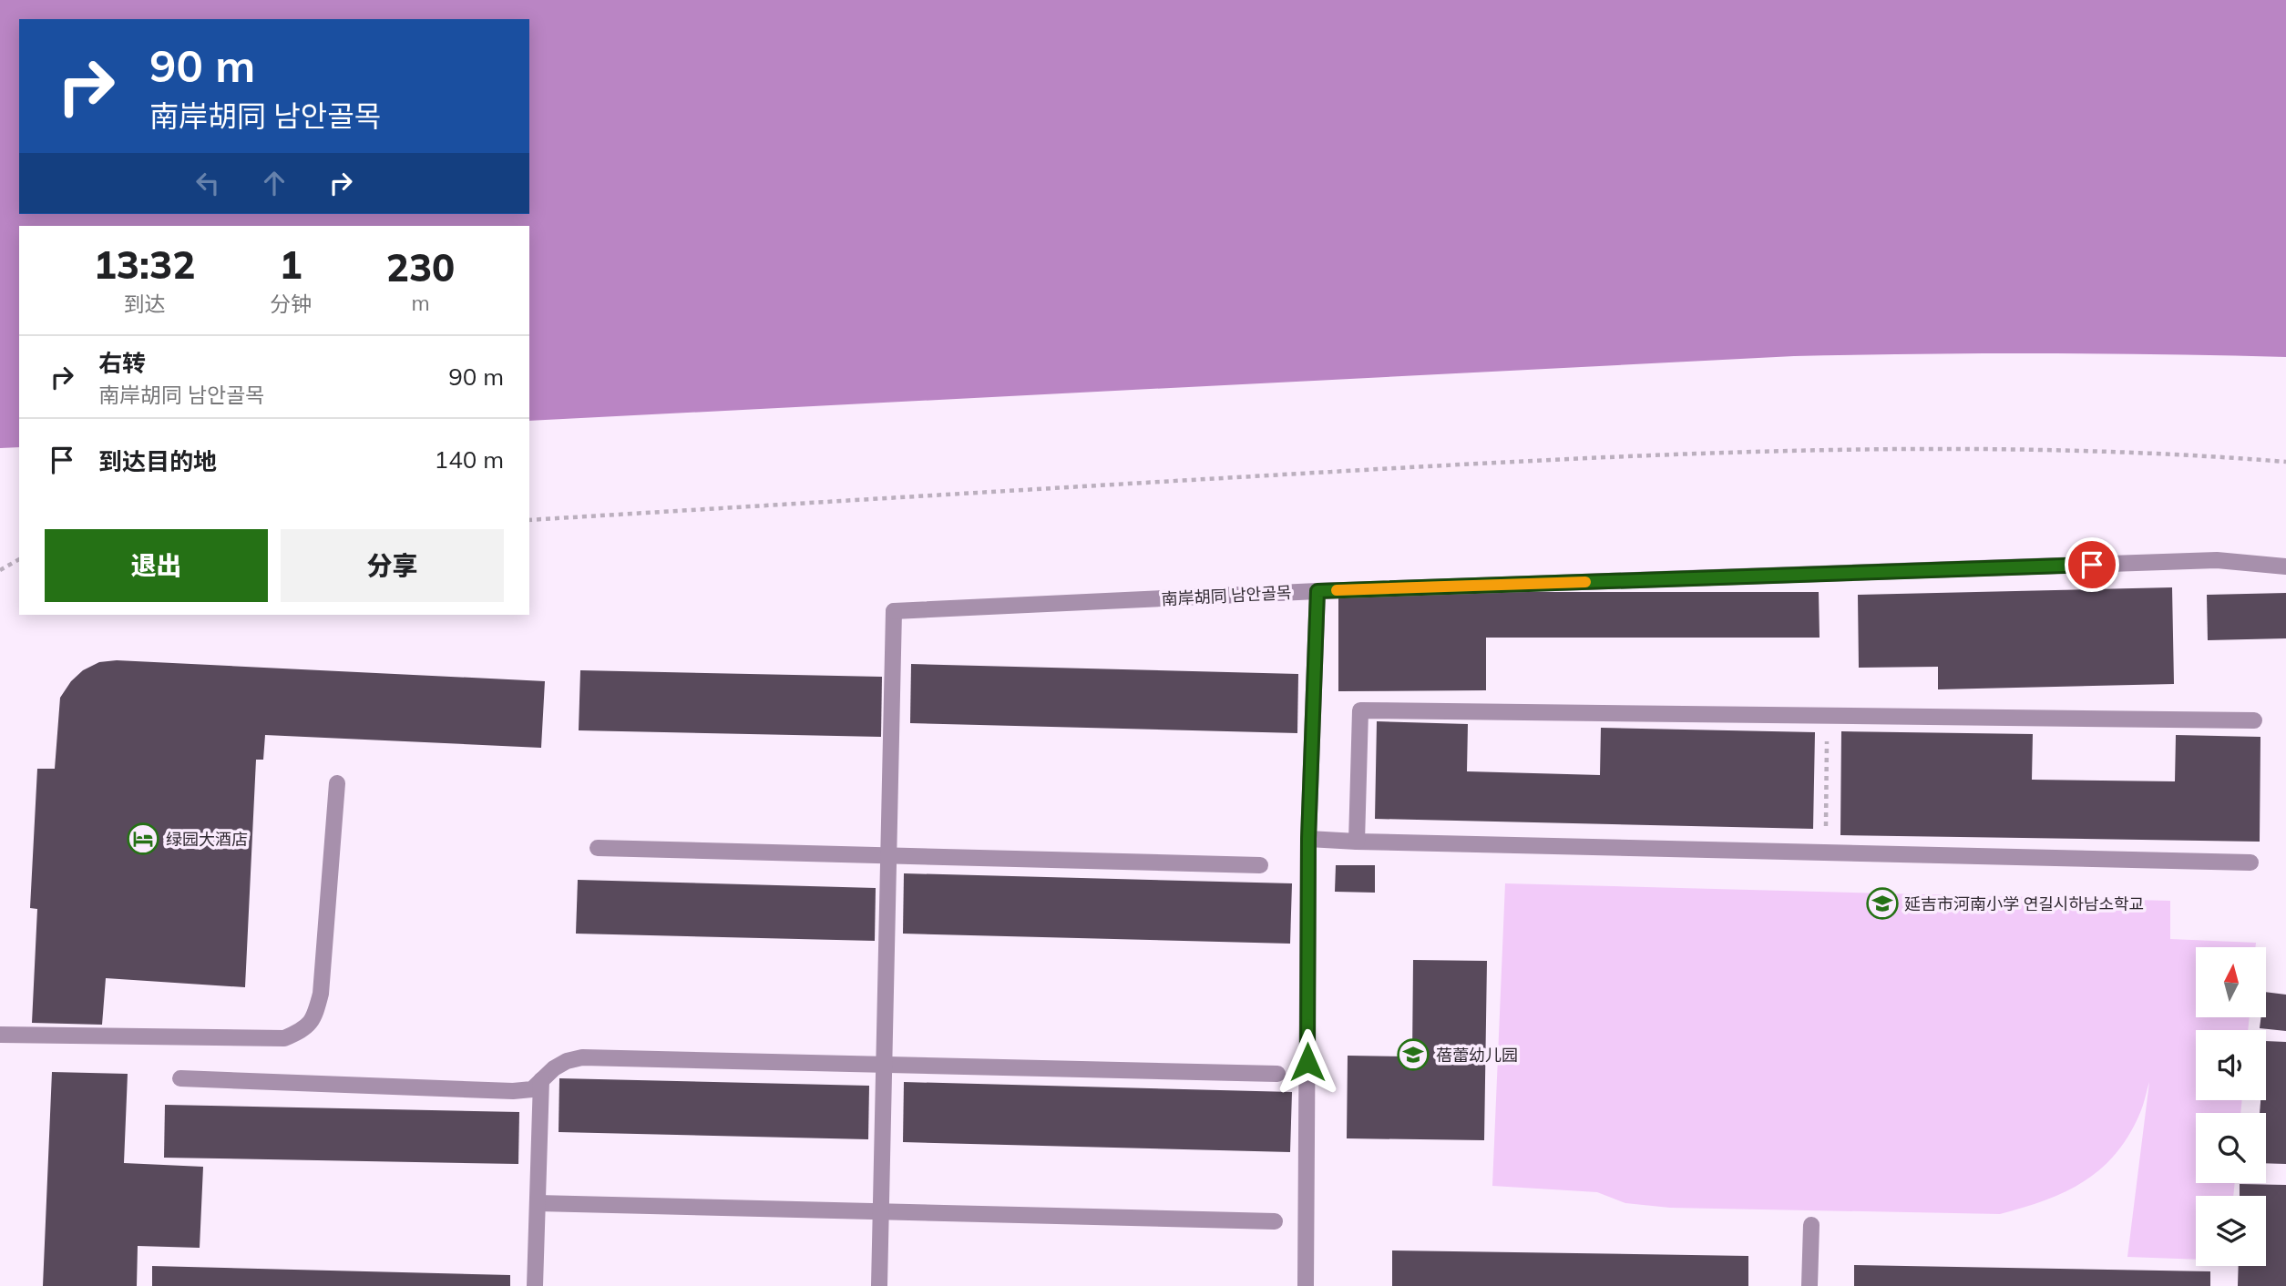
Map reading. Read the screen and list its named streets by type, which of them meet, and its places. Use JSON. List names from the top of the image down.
{
  "streets": {
    "street": ["南岸胡同 남안골목"]
  },
  "places": {
    "hotel": ["绿园大酒店"],
    "school or university": ["延吉市河南小学 연길시하남소학교", "蓓蕾幼儿园"]
  },
  "north": "top",
  "page": {
    "turn": ["90 m", "南岸胡同 남안골목"],
    "eta": [
      "13:32",
      "到达",
      "1",
      "分钟",
      "230",
      "m"
    ],
    "list": [
      {
        "name": "右转",
        "note": "南岸胡同 남안골목",
        "value": "90 m"
      },
      {
        "name": "到达目的地",
        "value": "140 m"
      }
    ],
    "buttons": ["退出", "分享"]
  }
}
